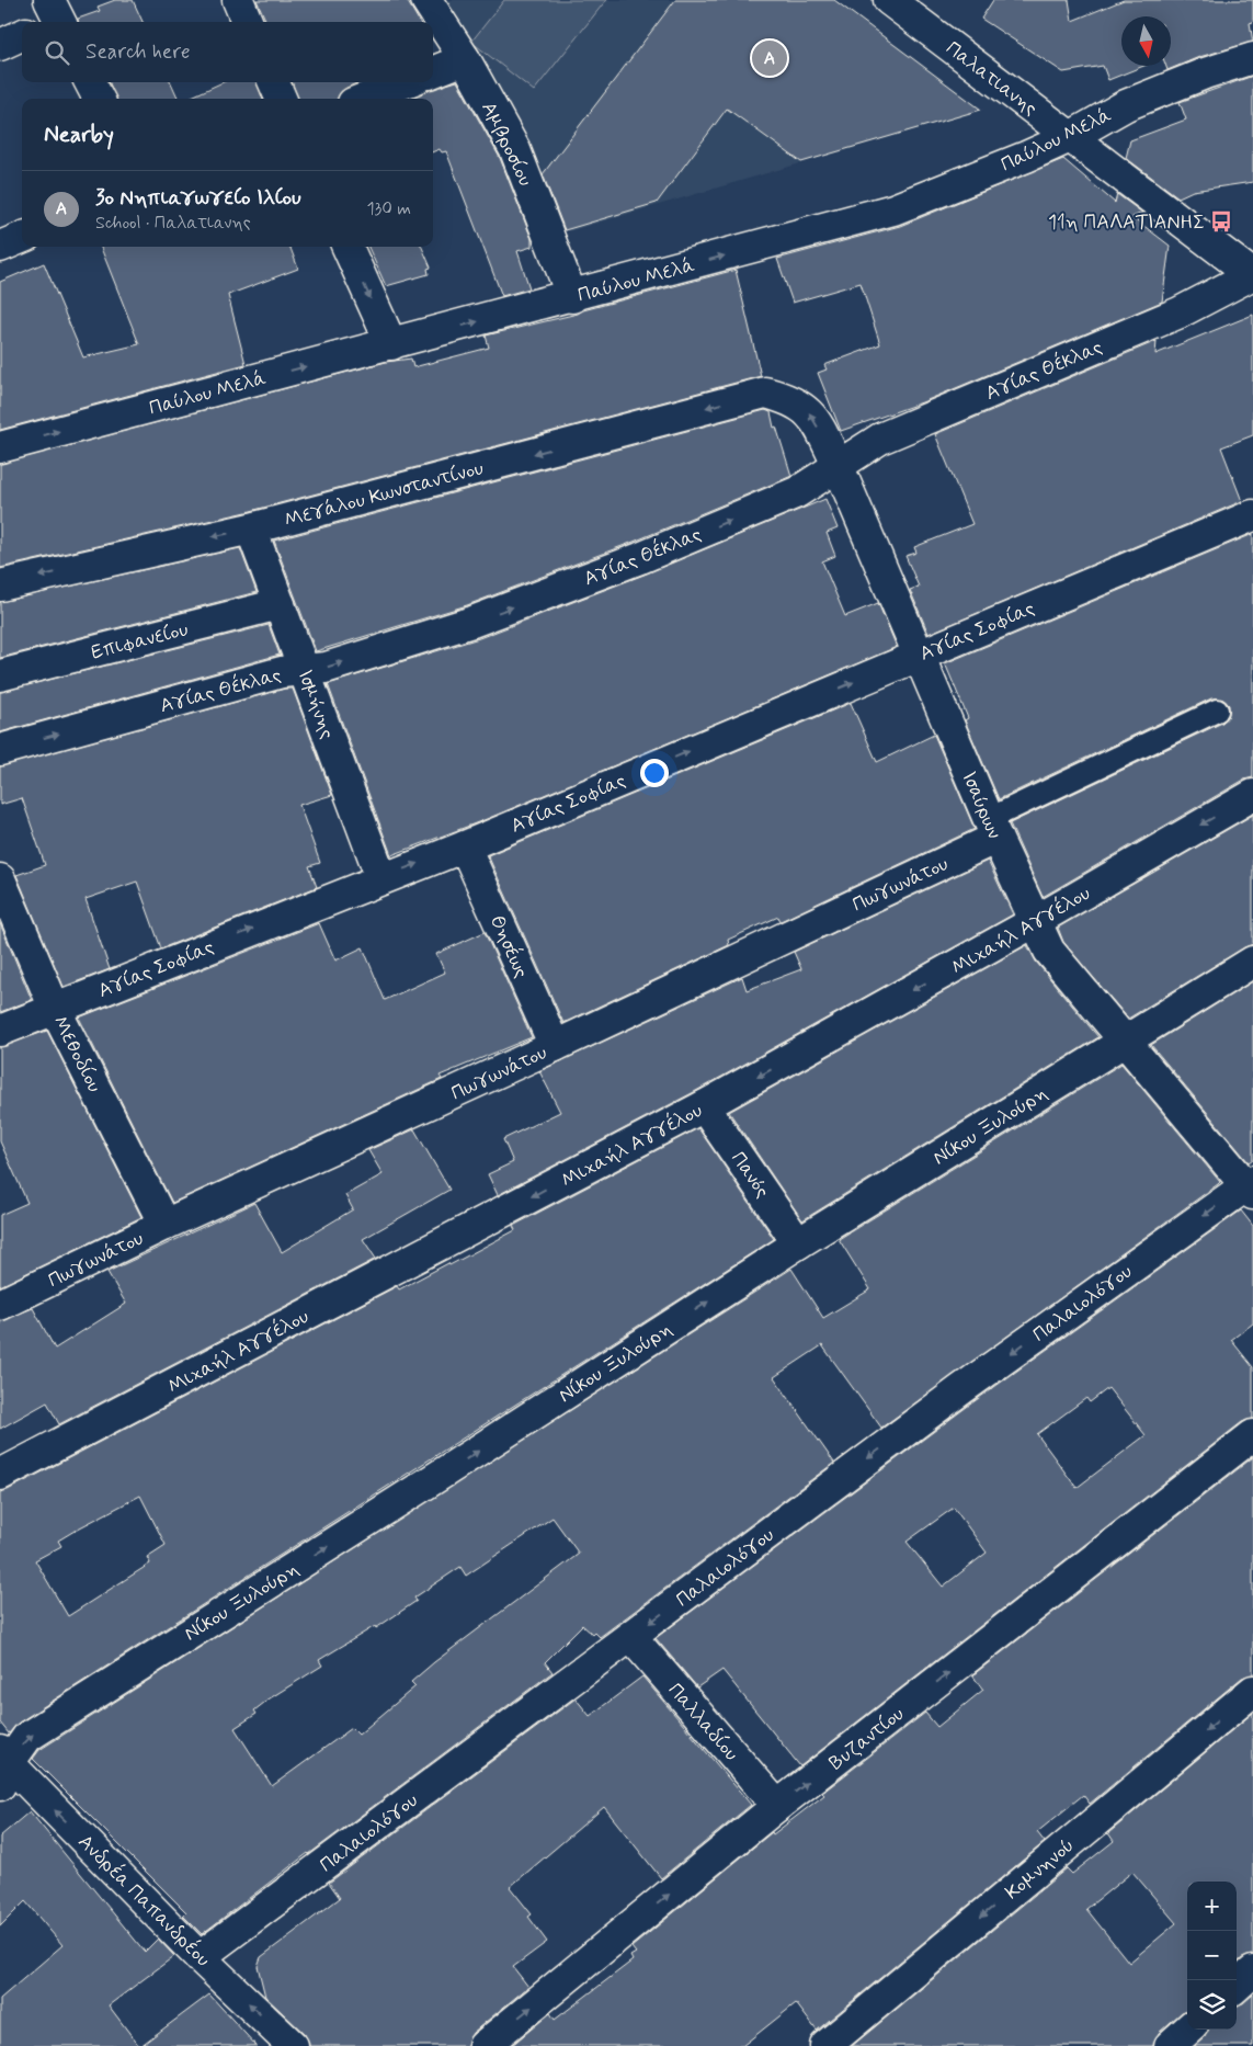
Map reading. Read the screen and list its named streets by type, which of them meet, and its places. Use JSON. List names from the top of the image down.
{
  "streets": {
    "street": [
      "Παλατιανης",
      "Παύλου Μελά",
      "Αμβροσίου",
      "Αγίας Θέκλας",
      "Μεγάλου Κωνσταντίνου",
      "Αγίας Σοφίας",
      "Επιφανείου",
      "Ισμήνης",
      "Ισαύρων",
      "Πωγωνάτου",
      "Μιχαήλ Αγγέλου",
      "Θησέως",
      "Μεθοδίου",
      "Νίκου Ξυλούρη",
      "Πανός",
      "Παλαιολόγου",
      "Παλλαδίου",
      "Βυζαντίου",
      "Κομνηνού",
      "Ανδρέα Παπανδρέου"
    ]
  },
  "crossings": [
    ["Παλατιανης", "Παύλου Μελά"],
    ["Παλατιανης", "Αγίας Θέκλας"],
    ["Παύλου Μελά", "Αμβροσίου"],
    ["Αγίας Θέκλας", "Ισμήνης"],
    ["Αγίας Θέκλας", "Ισαύρων"],
    ["Μεγάλου Κωνσταντίνου", "Ισμήνης"],
    ["Μεγάλου Κωνσταντίνου", "Ισαύρων"],
    ["Αγίας Σοφίας", "Ισμήνης"],
    ["Αγίας Σοφίας", "Ισαύρων"],
    ["Αγίας Σοφίας", "Θησέως"],
    ["Αγίας Σοφίας", "Μεθοδίου"],
    ["Επιφανείου", "Ισμήνης"],
    ["Ισαύρων", "Πωγωνάτου"],
    ["Ισαύρων", "Μιχαήλ Αγγέλου"],
    ["Ισαύρων", "Νίκου Ξυλούρη"],
    ["Ισαύρων", "Παλαιολόγου"],
    ["Πωγωνάτου", "Θησέως"],
    ["Πωγωνάτου", "Μεθοδίου"],
    ["Μιχαήλ Αγγέλου", "Πανός"],
    ["Νίκου Ξυλούρη", "Πανός"],
    ["Νίκου Ξυλούρη", "Ανδρέα Παπανδρέου"],
    ["Παλαιολόγου", "Παλλαδίου"],
    ["Παλαιολόγου", "Ανδρέα Παπανδρέου"],
    ["Παλλαδίου", "Βυζαντίου"]
  ],
  "one_way": [
    "Παύλου Μελά",
    "Αγίας Θέκλας",
    "Μεγάλου Κωνσταντίνου",
    "Αγίας Σοφίας",
    "Μιχαήλ Αγγέλου",
    "Νίκου Ξυλούρη",
    "Παλαιολόγου",
    "Βυζαντίου",
    "Κομνηνού",
    "Ανδρέα Παπανδρέου"
  ],
  "places": {
    "bus stop": ["11η ΠΑΛΑΤΙΑΝΗΣ"]
  },
  "north": "bottom",
  "page": {
    "search": "Search here",
    "pins": "A",
    "heading": "Nearby",
    "list": [
      {
        "mark": "A",
        "name": "3ο Νηπιαγωγείο Ιλίου",
        "note": "School · Παλατιανης",
        "value": "130 m"
      }
    ],
    "map_buttons": ["+", "−"]
  }
}
